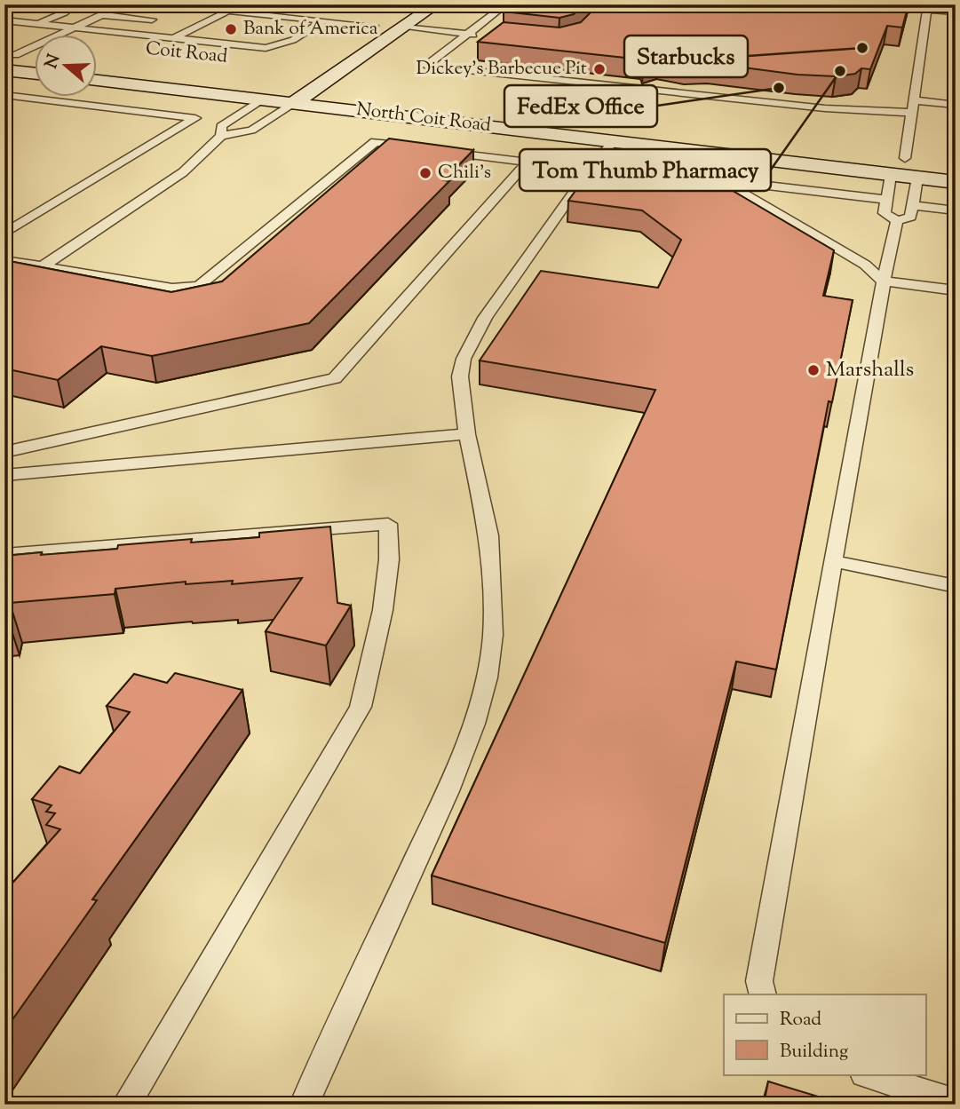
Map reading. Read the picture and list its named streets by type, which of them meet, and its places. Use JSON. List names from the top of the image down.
{
  "streets": {
    "main road": ["Coit Road", "North Coit Road"]
  },
  "crossings": [
    ["Coit Road", "North Coit Road"]
  ],
  "places": [
    "Bank of America",
    "Starbucks",
    "Dickey's Barbecue Pit",
    "Tom Thumb Pharmacy",
    "FedEx Office",
    "Chili's",
    "Marshalls"
  ],
  "legend": ["Road", "Building"],
  "north": "left"
}
